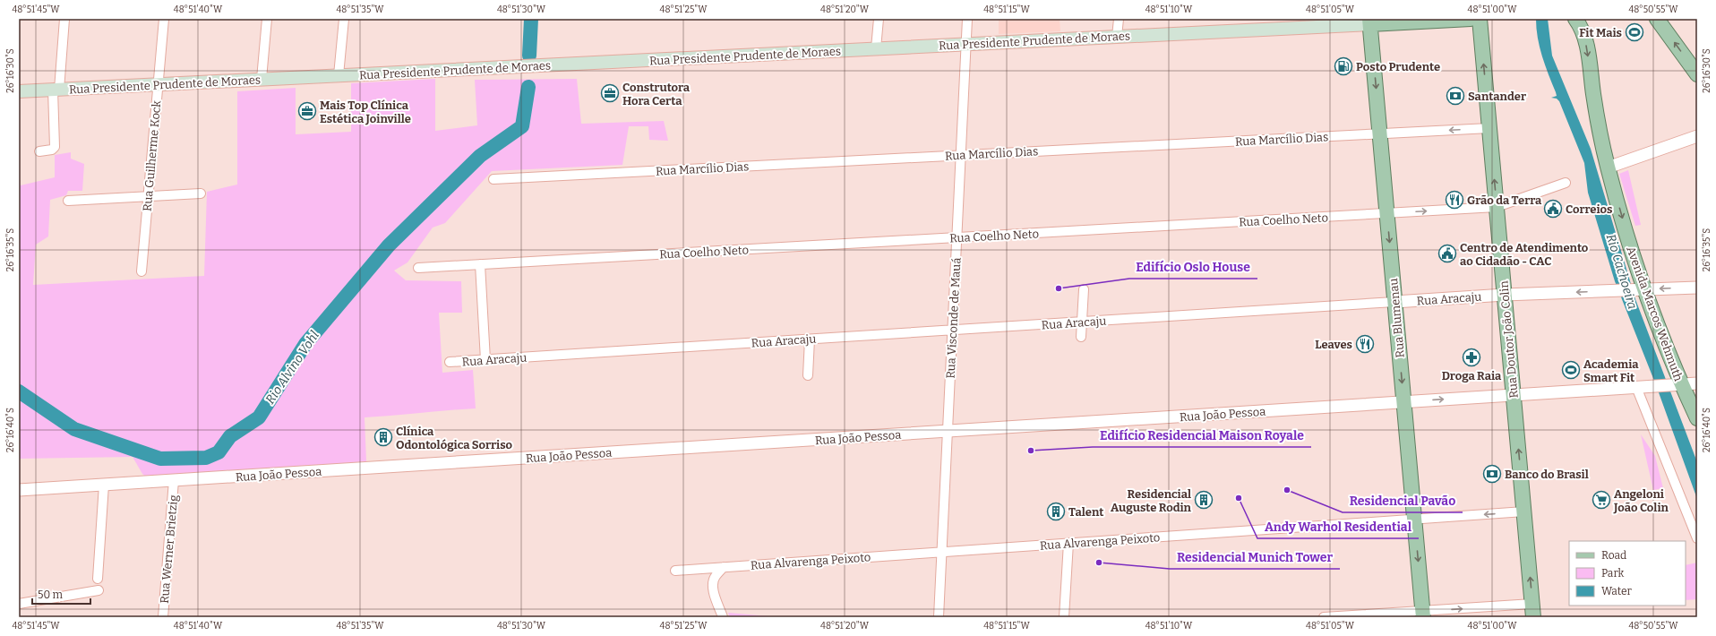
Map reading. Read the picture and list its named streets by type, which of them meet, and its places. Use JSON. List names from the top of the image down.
{
  "streets": {
    "main road": [
      "Rua Presidente Prudente de Moraes",
      "Avenida Marcos Wehmuth",
      "Rua Blumenau",
      "Rua Doutor João Colin"
    ],
    "street": [
      "Rua Marcílio Dias",
      "Rua Guilherme Kock",
      "Rua Coelho Neto",
      "Rua Aracaju",
      "Rua Visconde de Mauá",
      "Rua João Pessoa",
      "Rua Alvarenga Peixoto",
      "Rua Werner Brietzig"
    ]
  },
  "crossings": [
    ["Rua Presidente Prudente de Moraes", "Rua Guilherme Kock"],
    ["Rua Presidente Prudente de Moraes", "Rua Visconde de Mauá"],
    ["Rua Presidente Prudente de Moraes", "Rua Blumenau"],
    ["Rua Marcílio Dias", "Rua Visconde de Mauá"],
    ["Rua Marcílio Dias", "Rua Blumenau"],
    ["Rua Marcílio Dias", "Rua Doutor João Colin"],
    ["Rua Coelho Neto", "Rua Visconde de Mauá"],
    ["Rua Coelho Neto", "Rua Blumenau"],
    ["Rua Coelho Neto", "Rua Doutor João Colin"],
    ["Rua Aracaju", "Avenida Marcos Wehmuth"],
    ["Rua Aracaju", "Rua Visconde de Mauá"],
    ["Rua Aracaju", "Rua Blumenau"],
    ["Rua Aracaju", "Rua Doutor João Colin"],
    ["Avenida Marcos Wehmuth", "Rua João Pessoa"],
    ["Rua Visconde de Mauá", "Rua João Pessoa"],
    ["Rua Visconde de Mauá", "Rua Alvarenga Peixoto"],
    ["Rua Blumenau", "Rua João Pessoa"],
    ["Rua Blumenau", "Rua Alvarenga Peixoto"],
    ["Rua Doutor João Colin", "Rua João Pessoa"],
    ["Rua Doutor João Colin", "Rua Alvarenga Peixoto"],
    ["Rua João Pessoa", "Rua Werner Brietzig"]
  ],
  "one_way": ["Avenida Marcos Wehmuth", "Rua Blumenau", "Rua Doutor João Colin"],
  "water": ["Rio Cachoeira", "Rio Alvino Vohl"],
  "places": {
    "sports": ["Fit Mais", "Academia Smart Fit"],
    "fuel station": ["Posto Prudente"],
    "office": ["Construtora Hora Certa", "Mais Top Clínica Estética Joinville"],
    "bank": ["Santander", "Banco do Brasil"],
    "restaurant": ["Grão da Terra", "Leaves"],
    "public building": ["Correios", "Centro de Atendimento ao Cidadão - CAC"],
    "other": [
      "Edifício Oslo House",
      "Edifício Residencial Maison Royale",
      "Residencial Pavão",
      "Andy Warhol Residential",
      "Residencial Munich Tower"
    ],
    "pharmacy": ["Droga Raia"],
    "building": ["Clínica Odontológica Sorriso", "Residencial Auguste Rodin", "Talent"],
    "supermarket": ["Angeloni João Colin"]
  },
  "legend": ["Road", "Park", "Water"],
  "scale_bar": "50 m",
  "coordinates": [
    "48°51'45\"W",
    "48°51'40\"W",
    "48°51'35\"W",
    "48°51'30\"W",
    "48°51'25\"W",
    "48°51'20\"W",
    "48°51'15\"W",
    "48°51'10\"W",
    "48°51'05\"W",
    "48°51'00\"W",
    "48°50'55\"W",
    "26°16'30\"S",
    "26°16'35\"S",
    "26°16'40\"S"
  ]
}
